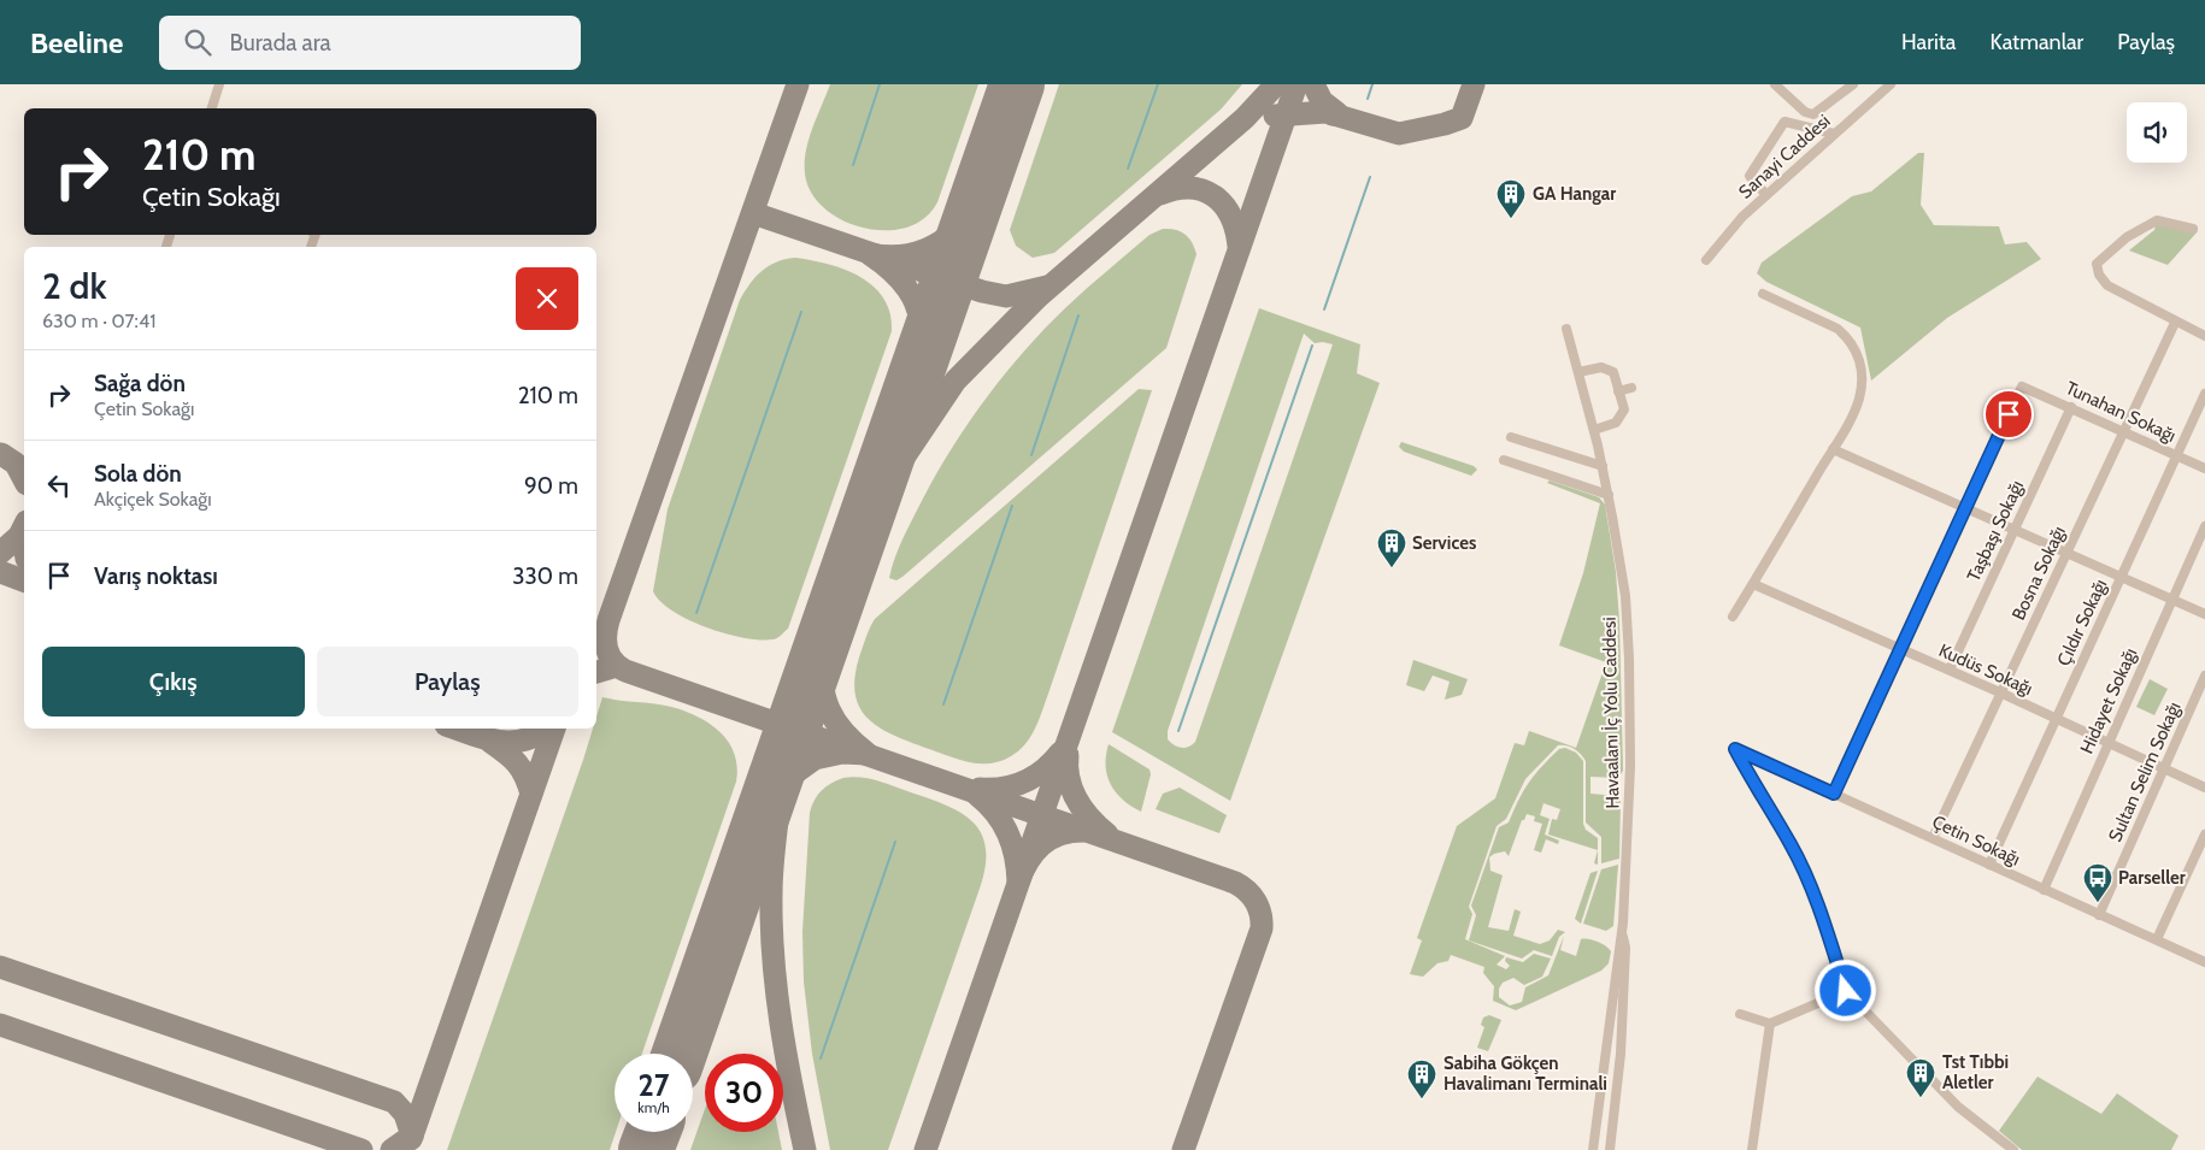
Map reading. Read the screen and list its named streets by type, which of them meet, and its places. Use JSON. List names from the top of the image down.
{
  "streets": {
    "street": [
      "Sanayi Caddesi",
      "Tunahan Sokağı",
      "Taşbaşı Sokağı",
      "Bosna Sokağı",
      "Çıldır Sokağı",
      "Kudüs Sokağı",
      "Hidayet Sokağı",
      "Havaalanı İç Yolu Caddesi",
      "Sultan Selim Sokağı",
      "Çetin Sokağı"
    ]
  },
  "crossings": [
    ["Tunahan Sokağı", "Taşbaşı Sokağı"],
    ["Tunahan Sokağı", "Bosna Sokağı"],
    ["Tunahan Sokağı", "Çıldır Sokağı"],
    ["Taşbaşı Sokağı", "Kudüs Sokağı"],
    ["Bosna Sokağı", "Kudüs Sokağı"],
    ["Bosna Sokağı", "Çetin Sokağı"],
    ["Çıldır Sokağı", "Kudüs Sokağı"],
    ["Çıldır Sokağı", "Çetin Sokağı"],
    ["Kudüs Sokağı", "Hidayet Sokağı"],
    ["Kudüs Sokağı", "Sultan Selim Sokağı"],
    ["Hidayet Sokağı", "Çetin Sokağı"],
    ["Sultan Selim Sokağı", "Çetin Sokağı"]
  ],
  "places": {
    "building": [
      "GA Hangar",
      "Services",
      "Tst Tıbbi Aletler",
      "Sabiha Gökçen Havalimanı Terminali"
    ],
    "bus stop": ["Parseller"]
  },
  "page": {
    "header": "Beeline",
    "search": "Burada ara",
    "nav": ["Harita", "Katmanlar", "Paylaş"],
    "turn": ["210 m", "Çetin Sokağı"],
    "heading": ["2 dk", "630 m · 07:41"],
    "list": [
      {
        "name": "Sağa dön",
        "note": "Çetin Sokağı",
        "value": "210 m"
      },
      {
        "name": "Sola dön",
        "note": "Akçiçek Sokağı",
        "value": "90 m"
      },
      {
        "name": "Varış noktası",
        "value": "330 m"
      }
    ],
    "buttons": ["Çıkış", "Paylaş"],
    "speed": "27 km/h",
    "limit": "30"
  }
}
